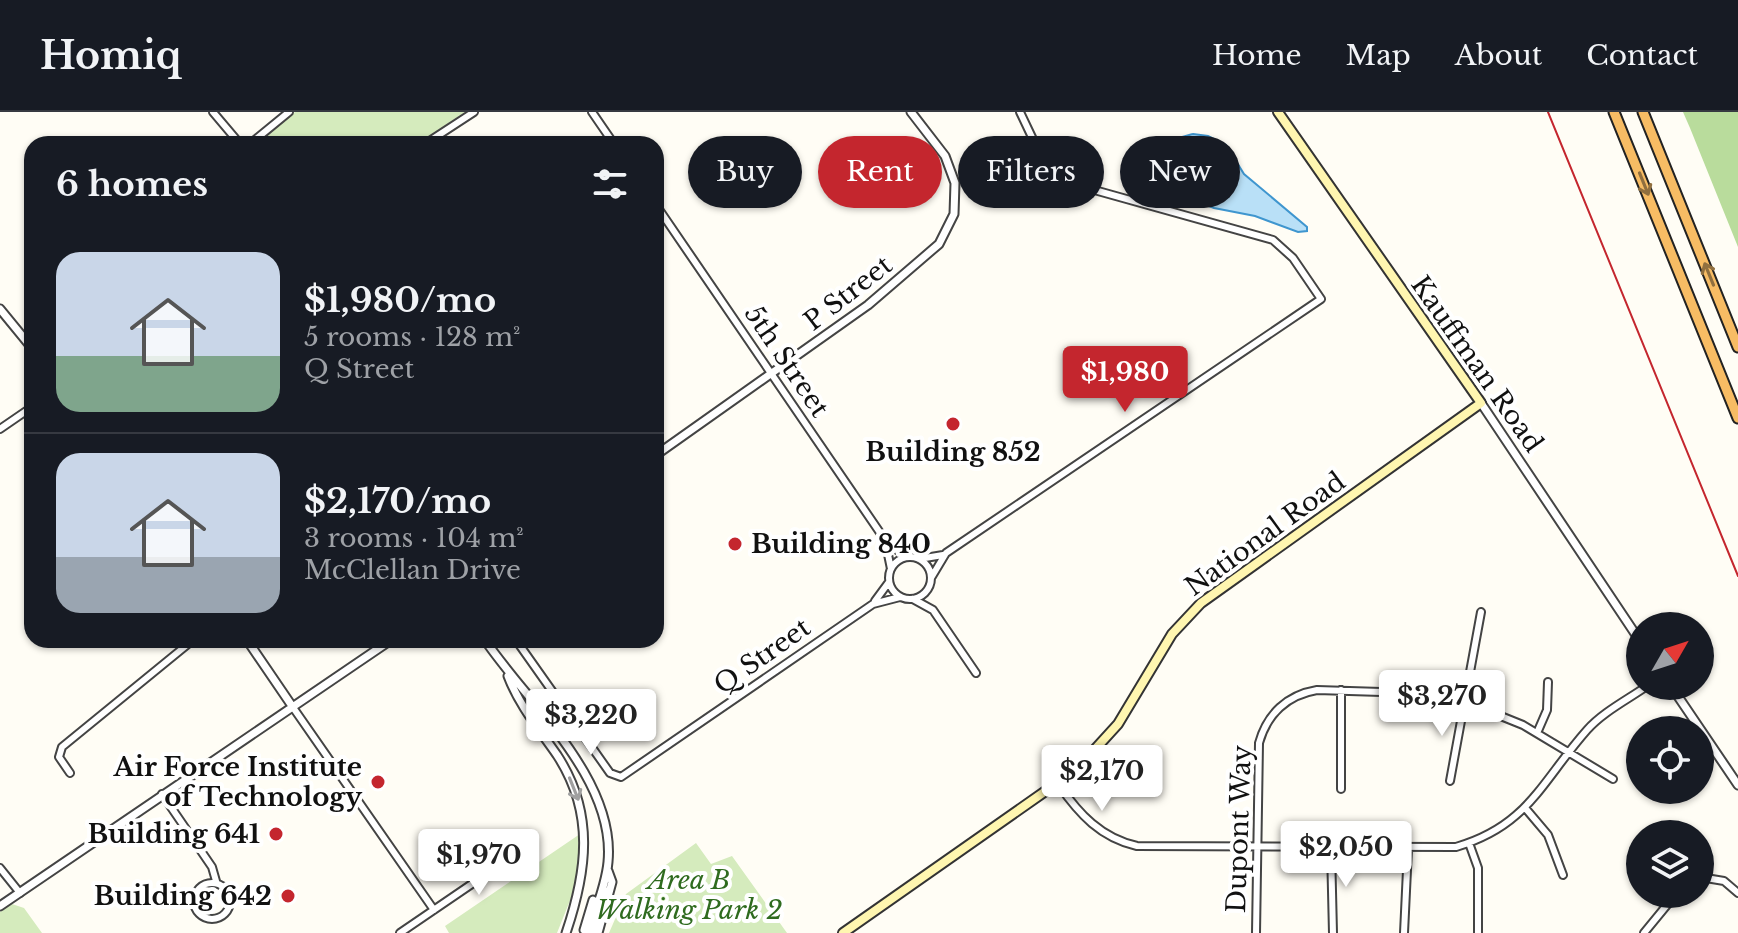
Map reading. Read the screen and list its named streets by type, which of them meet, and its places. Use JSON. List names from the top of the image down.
{
  "streets": {
    "main road": ["Kauffman Road", "National Road"],
    "street": [
      "P Street",
      "5th Street",
      "Q Street",
      "Dupont Way"
    ]
  },
  "crossings": [
    ["P Street", "5th Street"],
    ["5th Street", "Q Street"],
    ["Kauffman Road", "National Road"]
  ],
  "parks": ["Area B Walking Park 2"],
  "places": [
    "Building 852",
    "Building 840",
    "Air Force Institute of Technology",
    "Building 641",
    "Building 642"
  ],
  "north": "top right",
  "page": {
    "header": "Homiq",
    "nav": [
      "Home",
      "Map",
      "About",
      "Contact"
    ],
    "chip": [
      "Buy",
      "Rent",
      "Filters",
      "New"
    ],
    "heading": "6 homes",
    "list": [
      {
        "name": "$1,980/mo",
        "note": "5 rooms · 128 m² · Q Street"
      },
      {
        "name": "$2,170/mo",
        "note": "3 rooms · 104 m² · McClellan Drive"
      }
    ],
    "price": [
      "$1,980",
      "$3,270",
      "$3,220",
      "$2,170",
      "$2,050",
      "$1,970"
    ]
  }
}
